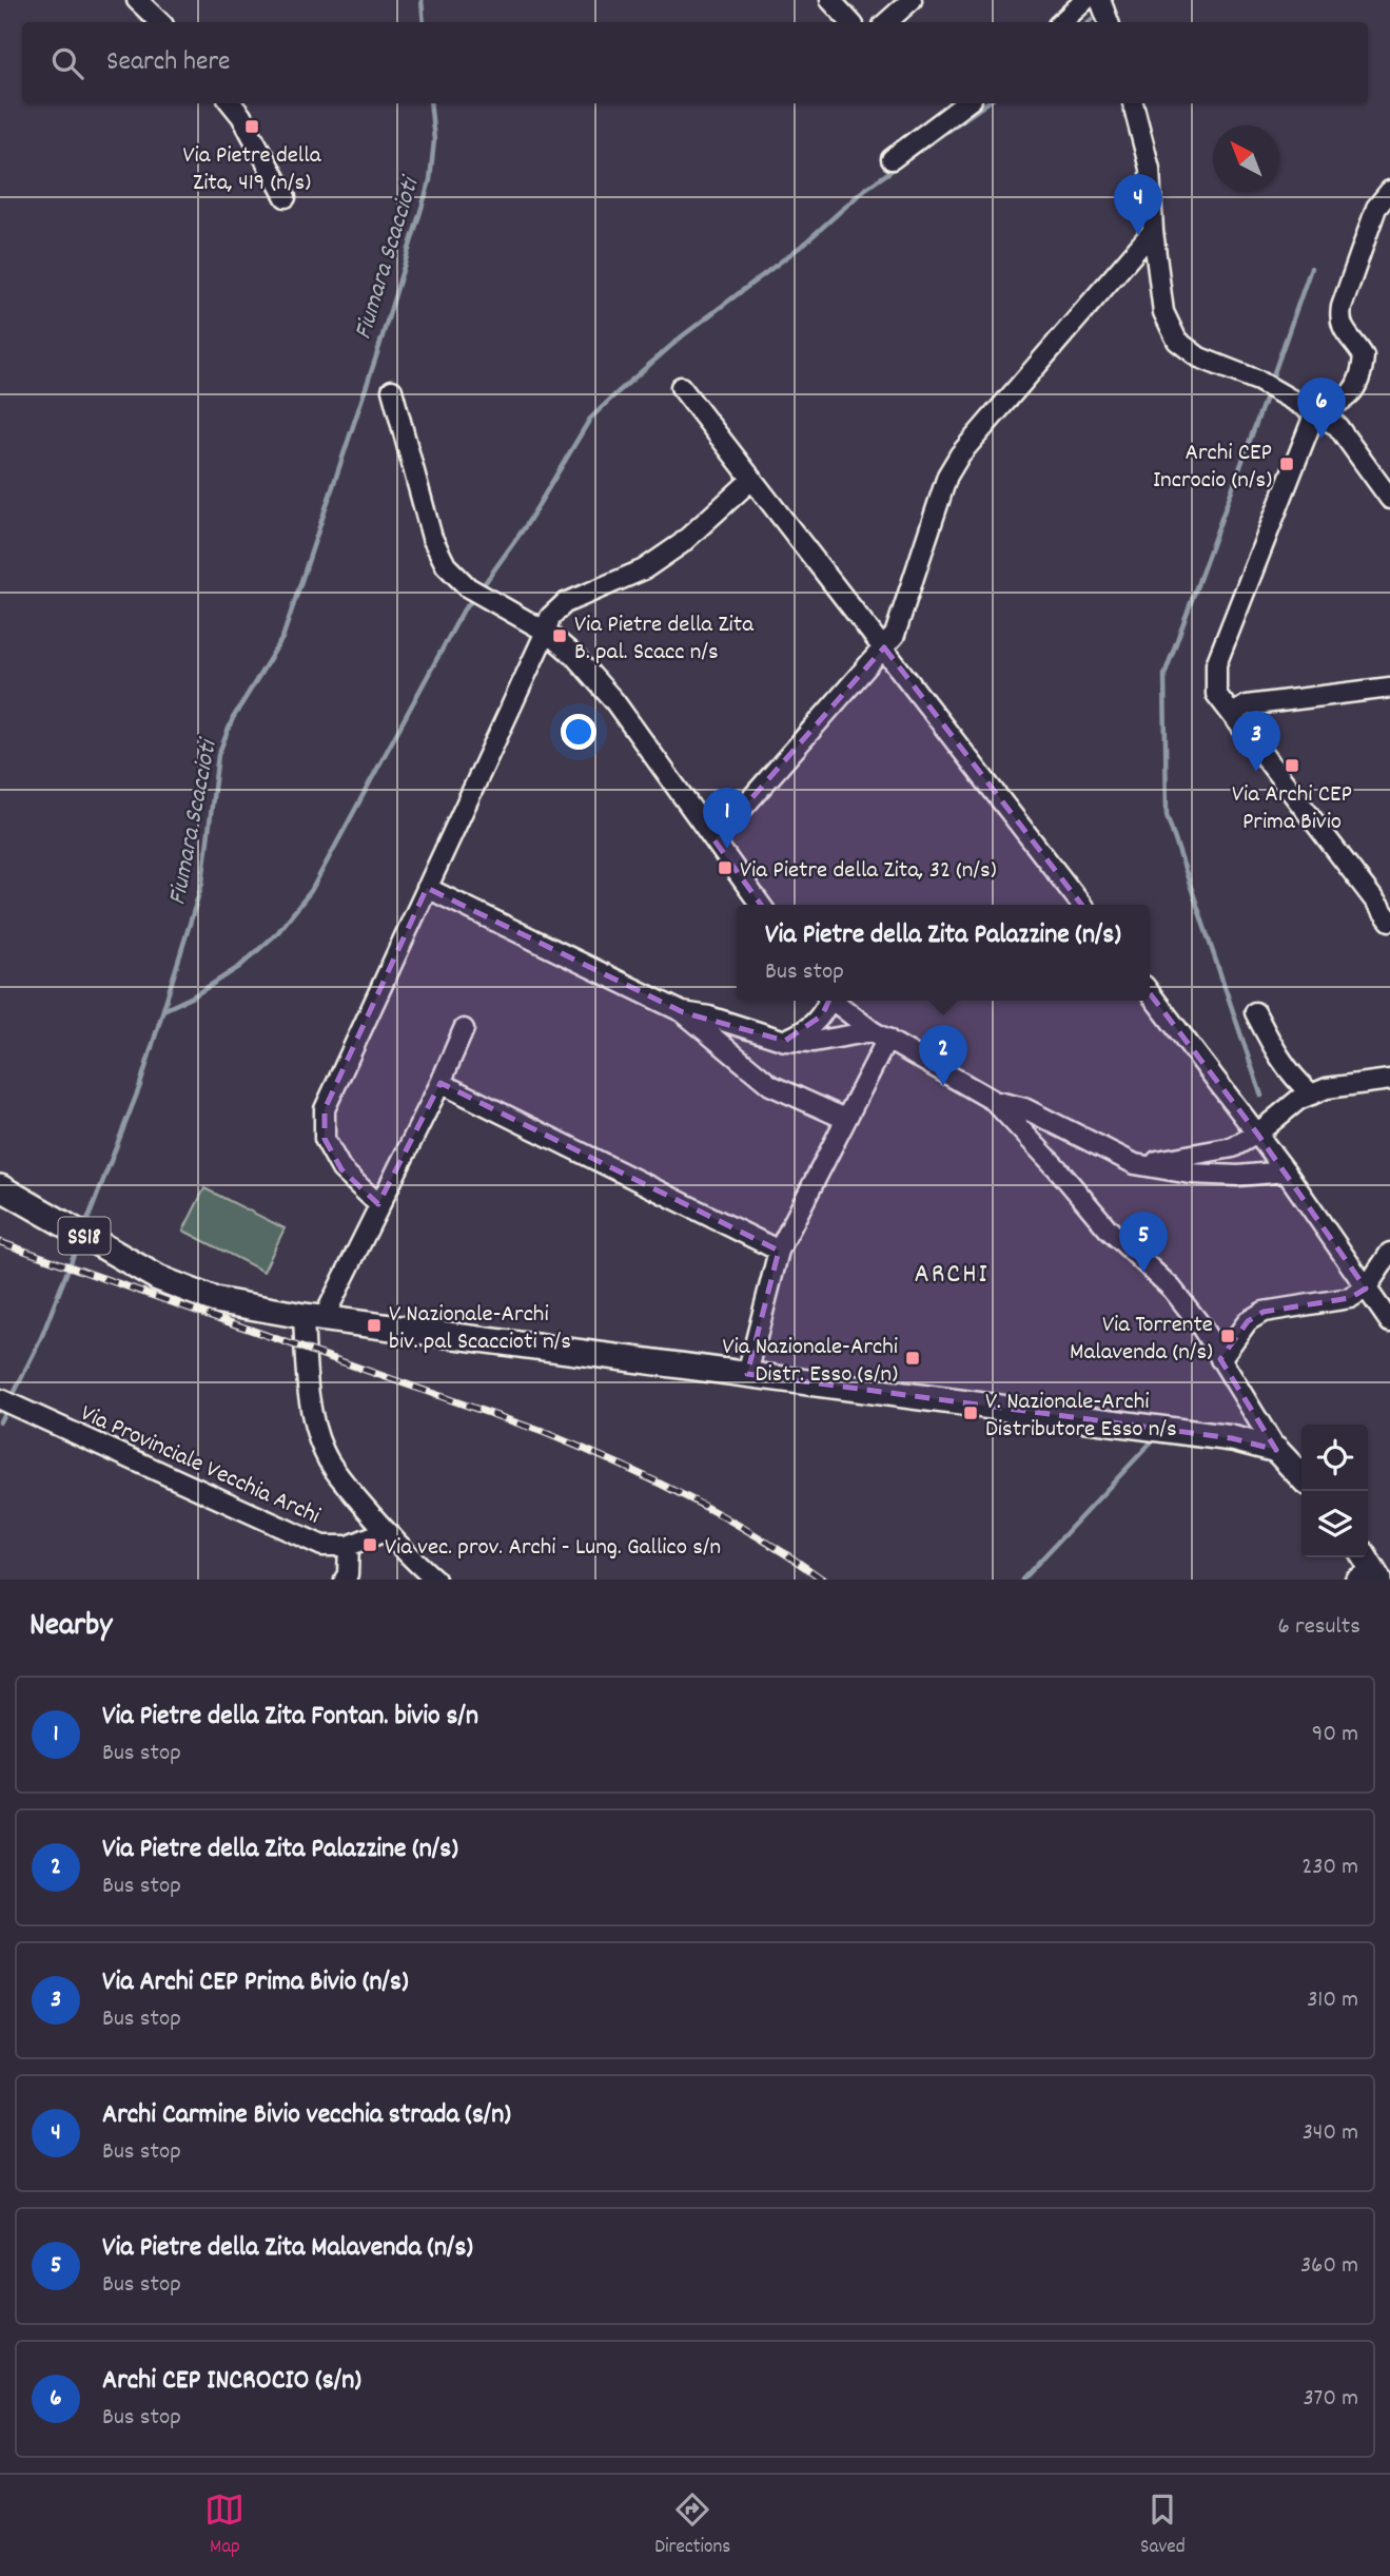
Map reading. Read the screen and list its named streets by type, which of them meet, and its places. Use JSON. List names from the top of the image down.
{
  "streets": {
    "main road": ["SS18"],
    "street": ["Via Provinciale Vecchia Archi"]
  },
  "crossings": [
    ["SS18", "Via Provinciale Vecchia Archi"]
  ],
  "districts": ["ARCHI"],
  "water": ["Fiumara Scaccioti"],
  "places": {
    "transit": [
      "Via Pietre della Zita, 419 (n/s)",
      "Archi CEP Incrocio (n/s)",
      "Via Pietre della Zita B. pal. Scacc n/s",
      "Via Archi CEP Prima Bivio",
      "Via Pietre della Zita, 32 (n/s)",
      "V Nazionale-Archi biv. pal Scaccioti n/s",
      "Via Torrente Malavenda (n/s)",
      "Via Nazionale-Archi Distr. Esso (s/n)",
      "V. Nazionale-Archi Distributore Esso n/s",
      "Via vec. prov. Archi - Lung. Gallico s/n"
    ]
  },
  "north": "top left",
  "page": {
    "search": "Search here",
    "pins": [
      "4",
      "6",
      "3",
      "1",
      "2",
      "5"
    ],
    "popup": ["Via Pietre della Zita Palazzine (n/s)", "Bus stop"],
    "heading": ["Nearby", "6 results"],
    "list": [
      {
        "mark": "1",
        "name": "Via Pietre della Zita Fontan. bivio s/n",
        "note": "Bus stop",
        "value": "90 m"
      },
      {
        "mark": "2",
        "name": "Via Pietre della Zita Palazzine (n/s)",
        "note": "Bus stop",
        "value": "230 m"
      },
      {
        "mark": "3",
        "name": "Via Archi CEP Prima Bivio (n/s)",
        "note": "Bus stop",
        "value": "310 m"
      },
      {
        "mark": "4",
        "name": "Archi Carmine Bivio vecchia strada (s/n)",
        "note": "Bus stop",
        "value": "340 m"
      },
      {
        "mark": "5",
        "name": "Via Pietre della Zita Malavenda (n/s)",
        "note": "Bus stop",
        "value": "360 m"
      },
      {
        "mark": "6",
        "name": "Archi CEP INCROCIO (s/n)",
        "note": "Bus stop",
        "value": "370 m"
      }
    ],
    "nav": ["Map", "Directions", "Saved"]
  }
}
